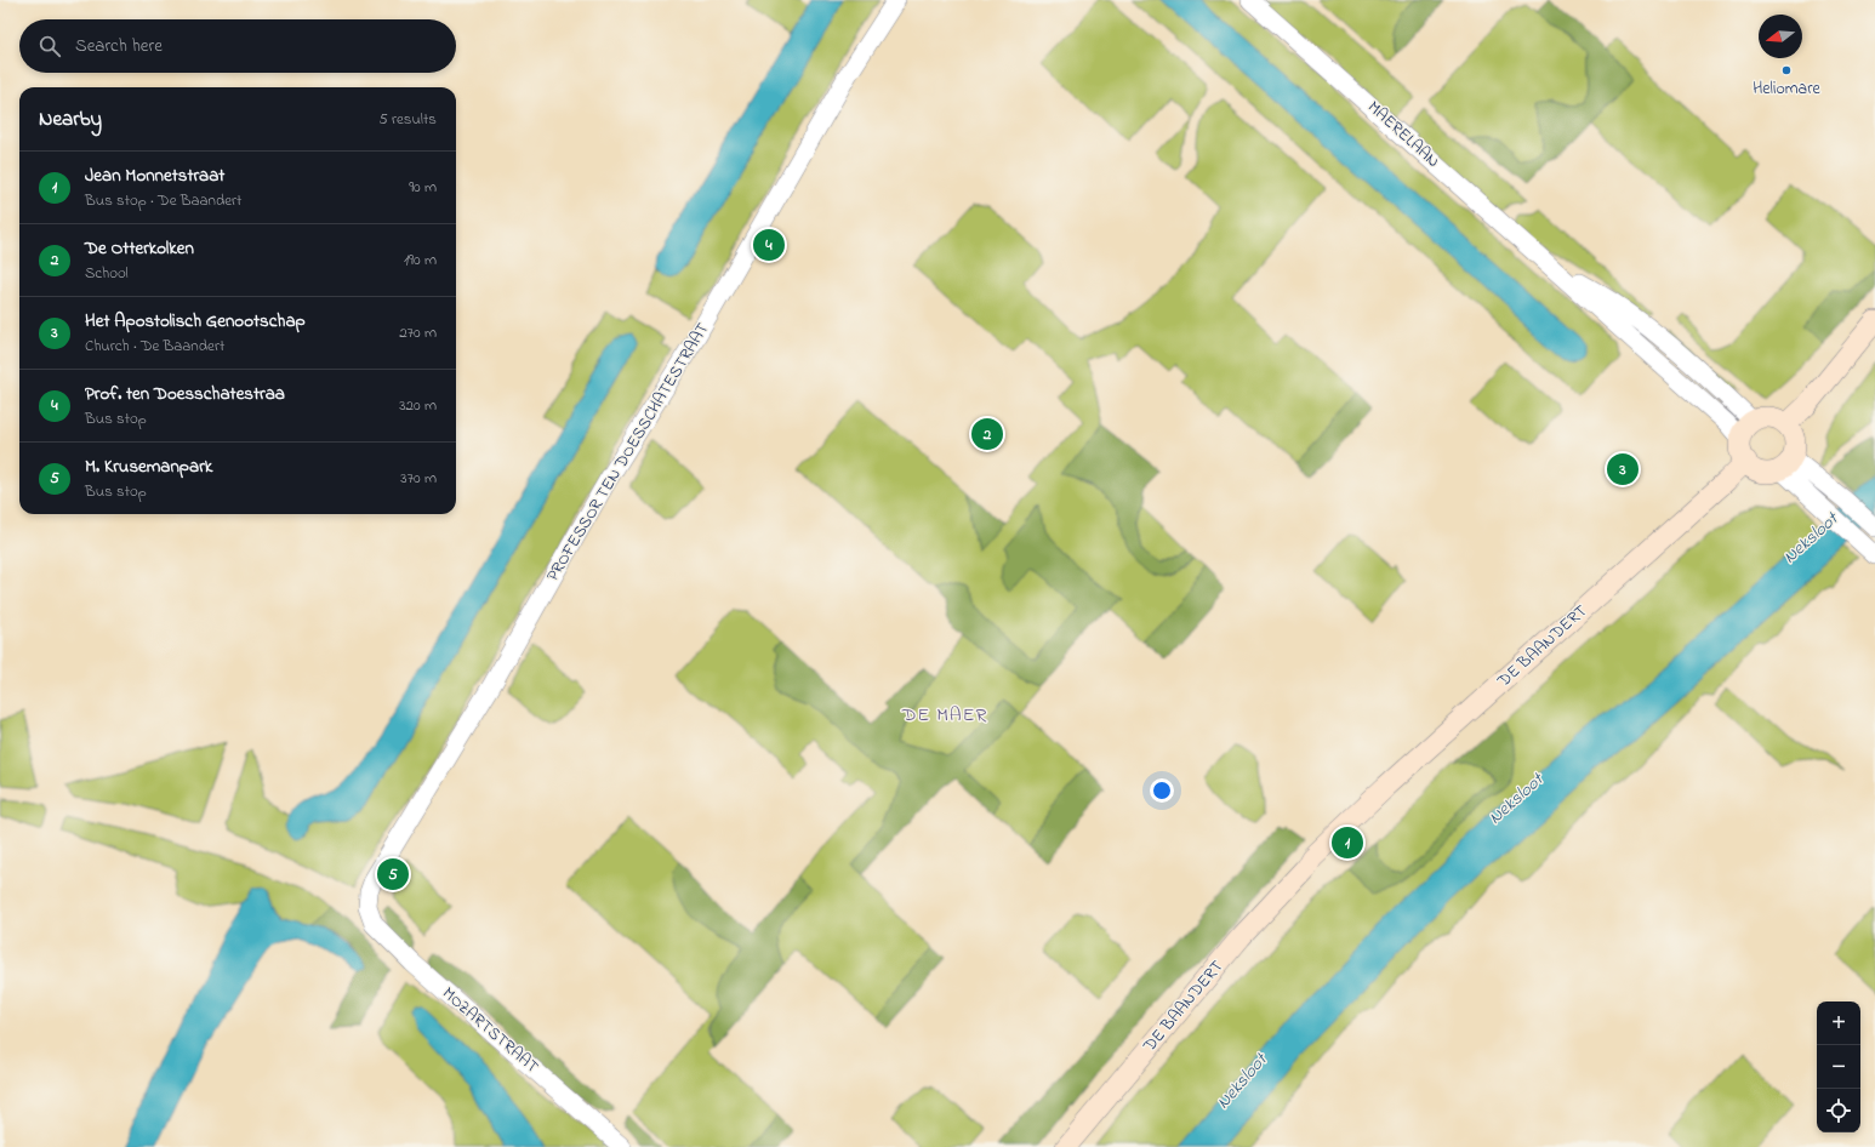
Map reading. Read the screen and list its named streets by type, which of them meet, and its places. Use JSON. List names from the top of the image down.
{
  "streets": {
    "main road": ["DE BAANDERT"],
    "street": ["MAERELAAN", "PROFESSOR TEN DOESSCHATESTRAAT", "MOZARTSTRAAT"]
  },
  "crossings": [
    ["MAERELAAN", "DE BAANDERT"],
    ["PROFESSOR TEN DOESSCHATESTRAAT", "MOZARTSTRAAT"]
  ],
  "districts": ["DE MAER"],
  "water": ["Neksloot"],
  "places": ["Heliomare"],
  "north": "left",
  "page": {
    "search": "Search here",
    "heading": ["Nearby", "5 results"],
    "list": [
      {
        "mark": "1",
        "name": "Jean Monnetstraat",
        "note": "Bus stop · De Baandert",
        "value": "90 m"
      },
      {
        "mark": "2",
        "name": "De Otterkolken",
        "note": "School",
        "value": "190 m"
      },
      {
        "mark": "3",
        "name": "Het Apostolisch Genootschap",
        "note": "Church · De Baandert",
        "value": "270 m"
      },
      {
        "mark": "4",
        "name": "Prof. ten Doesschatestraa",
        "note": "Bus stop",
        "value": "320 m"
      },
      {
        "mark": "5",
        "name": "M. Krusemanpark",
        "note": "Bus stop",
        "value": "370 m"
      }
    ],
    "pins": [
      "4",
      "2",
      "3",
      "1",
      "5"
    ],
    "map_buttons": ["+", "−"]
  }
}
